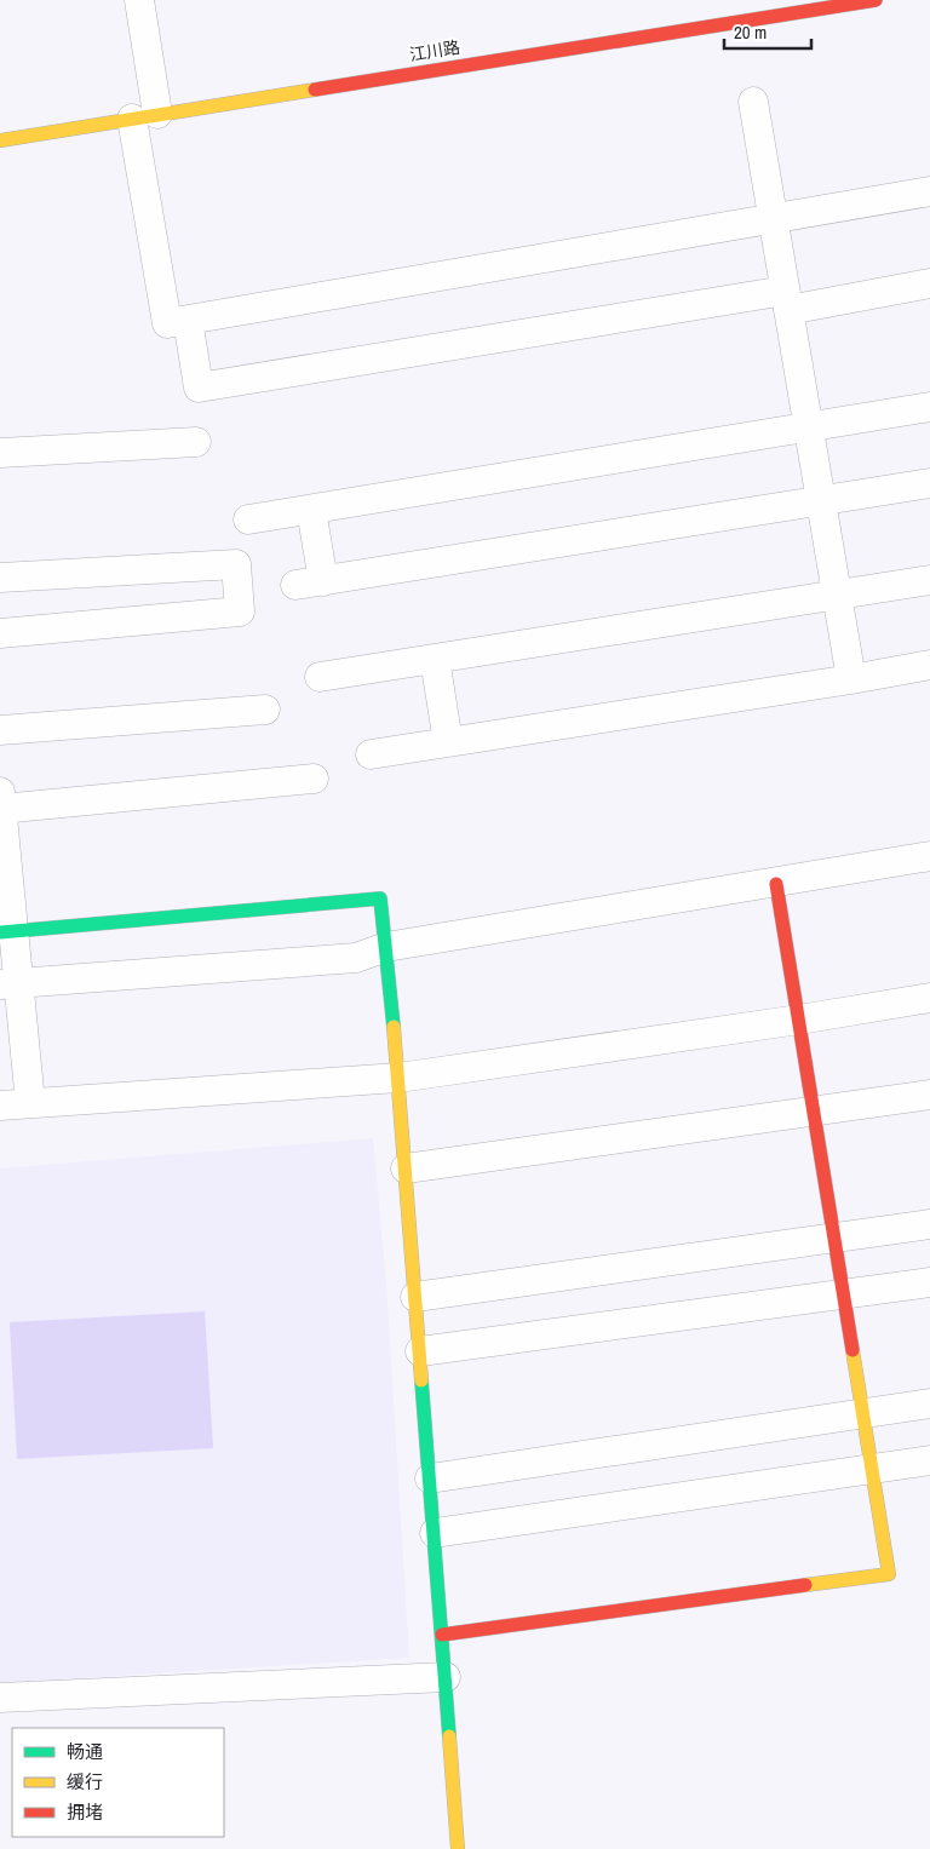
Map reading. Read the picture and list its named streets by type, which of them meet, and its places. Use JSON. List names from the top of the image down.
{
  "streets": {
    "street": ["江川路"]
  },
  "legend": ["畅通", "缓行", "拥堵"],
  "scale_bar": "20 m"
}
